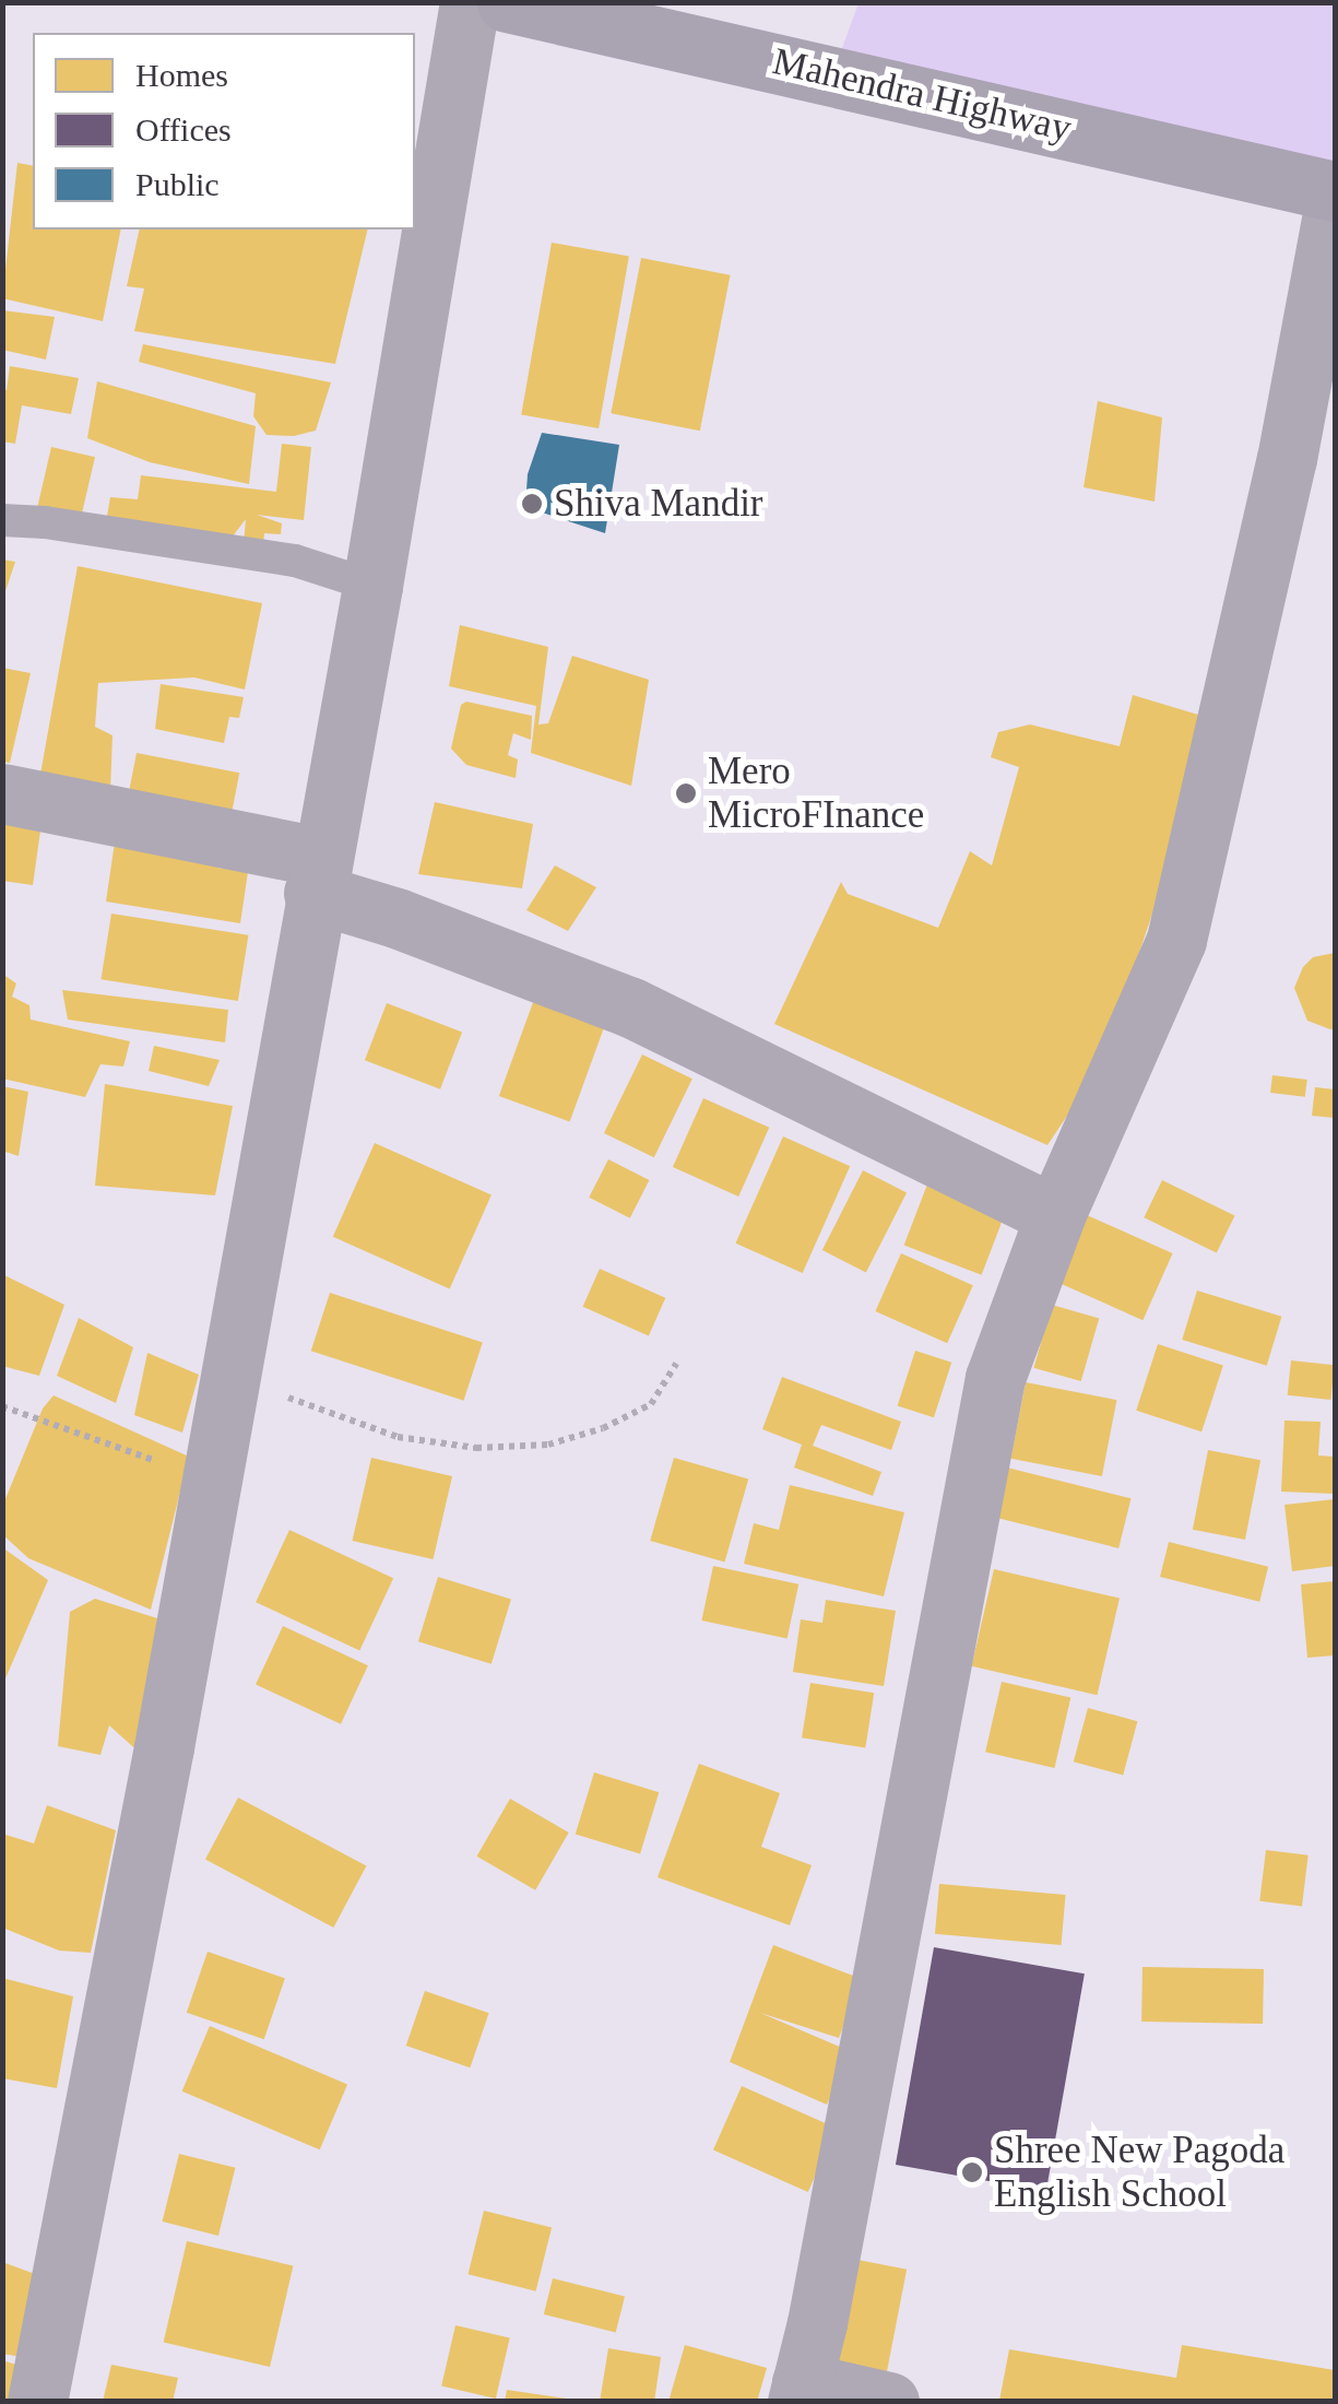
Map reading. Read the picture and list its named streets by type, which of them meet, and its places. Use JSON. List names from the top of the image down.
{
  "streets": {
    "highway": ["Mahendra Highway"]
  },
  "places": ["Shiva Mandir", "Mero MicroFInance", "Shree New Pagoda English School"],
  "legend": ["Homes", "Offices", "Public"]
}
